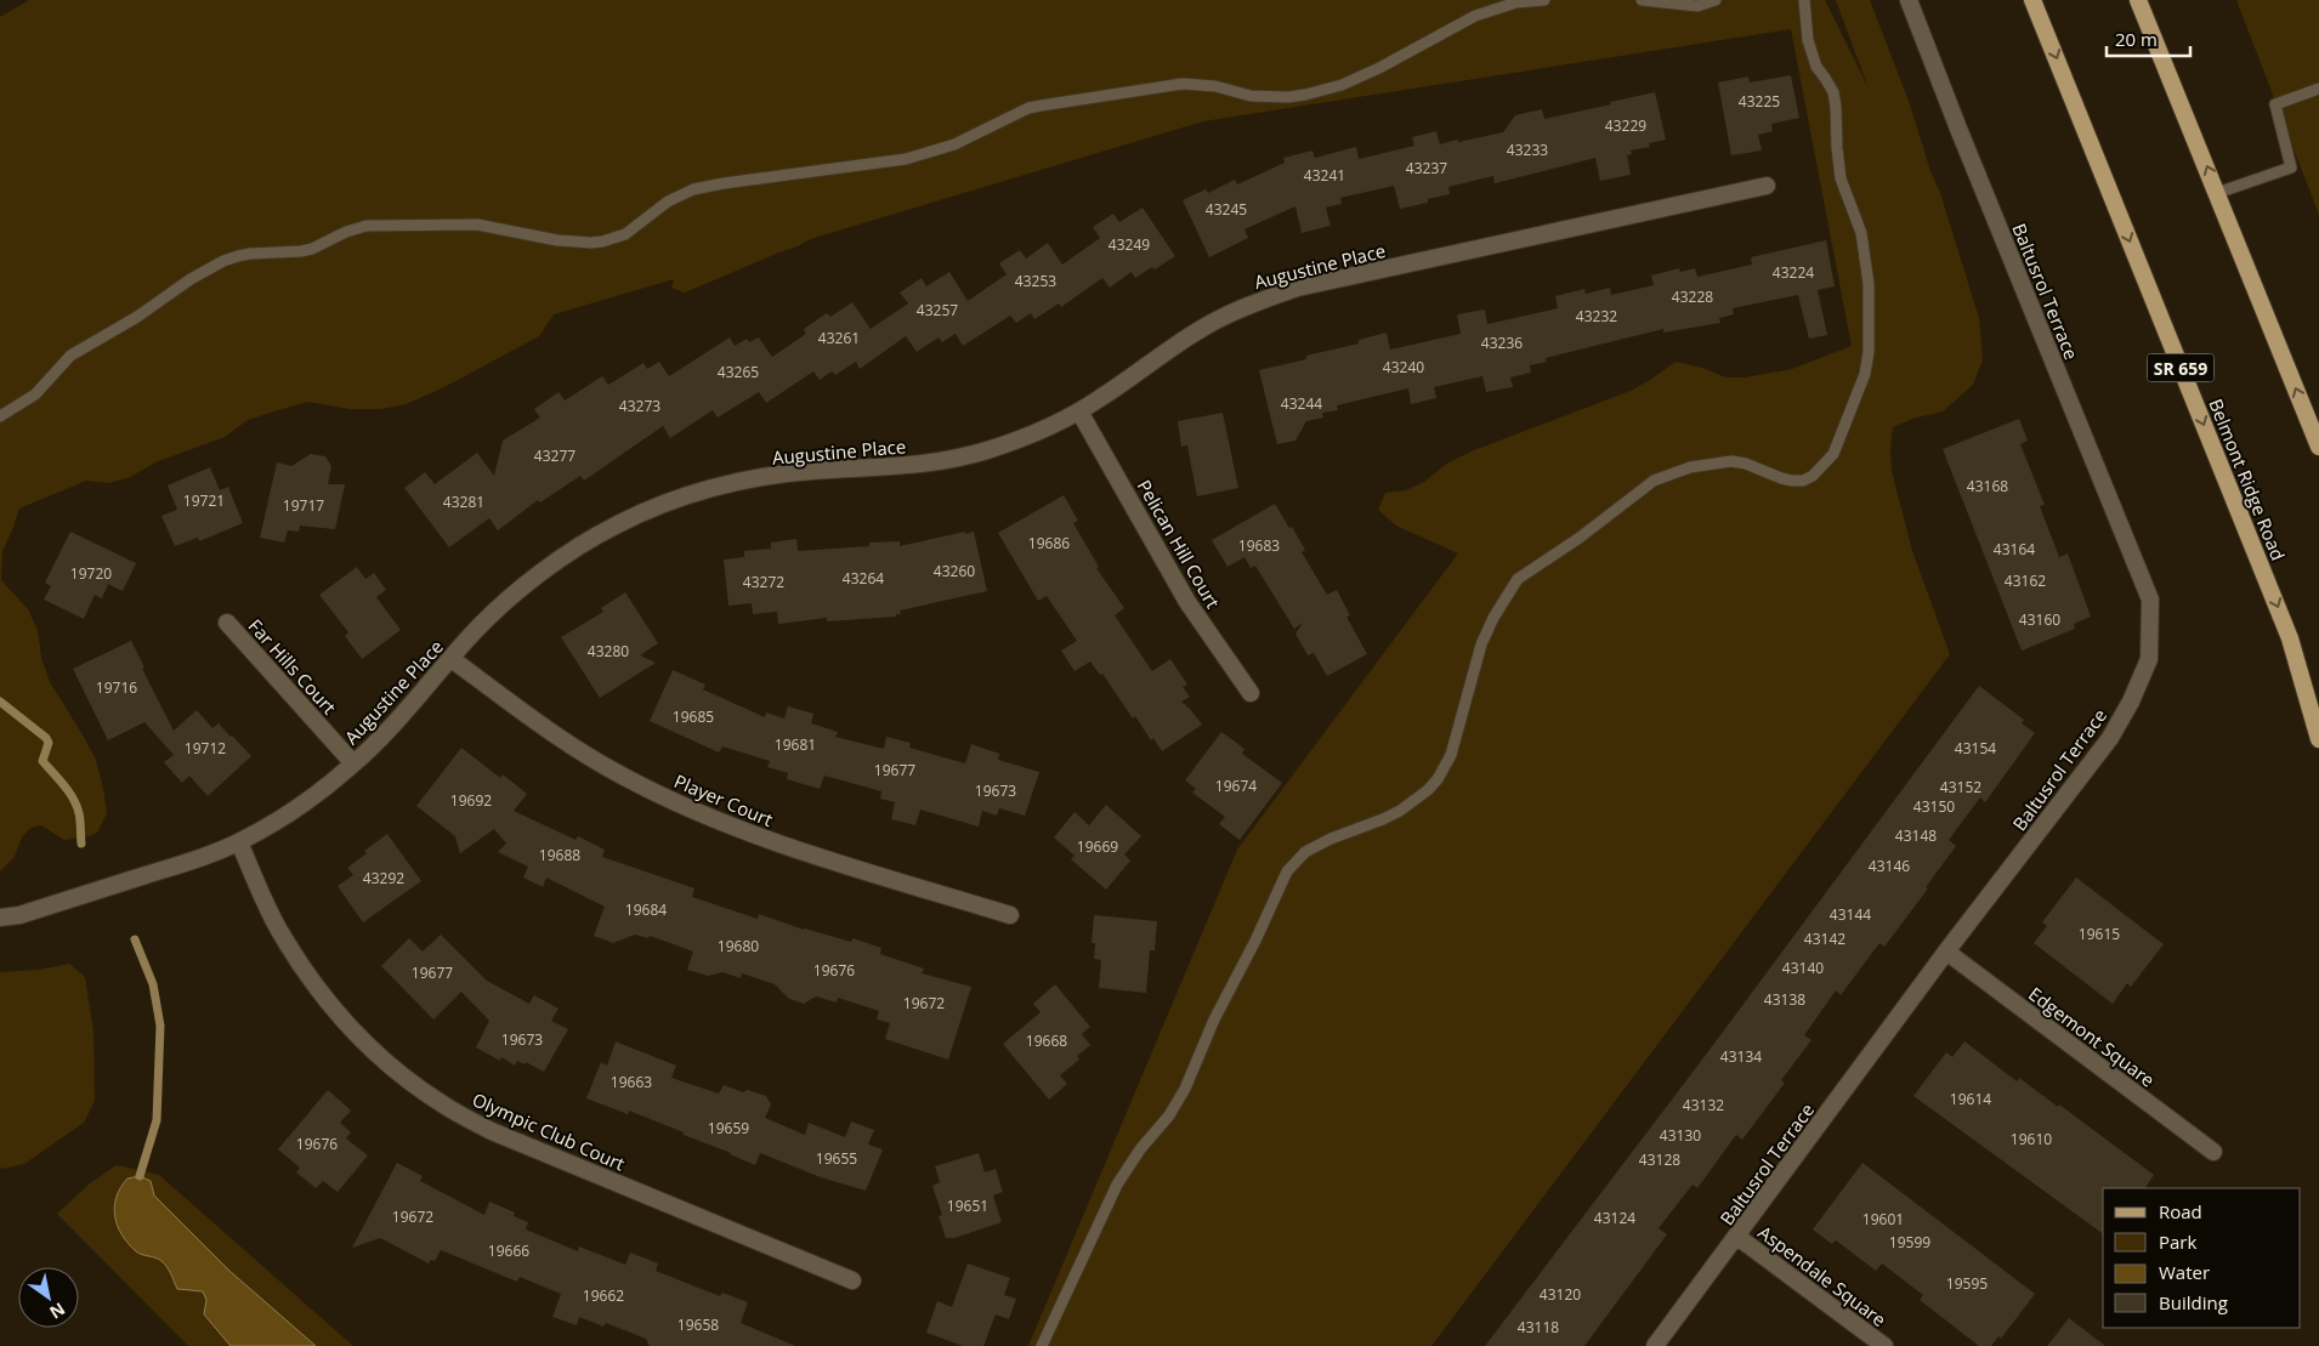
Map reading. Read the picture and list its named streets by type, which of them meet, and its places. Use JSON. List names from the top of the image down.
{
  "streets": {
    "main road": ["SR 659", "Belmont Ridge Road"],
    "street": [
      "Augustine Place",
      "Baltusrol Terrace",
      "Pelican Hill Court",
      "Far Hills Court",
      "Player Court",
      "Edgemont Square",
      "Olympic Club Court",
      "Aspendale Square"
    ]
  },
  "crossings": [
    ["Augustine Place", "Pelican Hill Court"],
    ["Augustine Place", "Far Hills Court"],
    ["Augustine Place", "Player Court"],
    ["Augustine Place", "Olympic Club Court"],
    ["Baltusrol Terrace", "Edgemont Square"],
    ["Baltusrol Terrace", "Aspendale Square"]
  ],
  "house_numbers": [
    "43225",
    "43229",
    "43233",
    "43237",
    "43241",
    "43245",
    "43249",
    "43224",
    "43253",
    "43228",
    "43257",
    "43232",
    "43261",
    "43236",
    "43240",
    "43265",
    "43244",
    "43273",
    "43277",
    "43168",
    "19721",
    "43281",
    "19717",
    "19686",
    "19683",
    "43164",
    "43260",
    "19720",
    "43264",
    "43162",
    "43272",
    "43160",
    "43280",
    "19716",
    "19685",
    "19681",
    "19712",
    "43154",
    "19677",
    "19674",
    "43152",
    "19673",
    "19692",
    "43150",
    "43148",
    "19669",
    "19688",
    "43146",
    "43292",
    "19684",
    "43144",
    "19615",
    "43142",
    "19680",
    "43140",
    "19676",
    "19677",
    "43138",
    "19672",
    "19673",
    "19668",
    "43134",
    "19663",
    "19614",
    "43132",
    "19659",
    "43130",
    "19610",
    "19676",
    "19655",
    "43128",
    "19651",
    "19672",
    "43124",
    "19601",
    "19599",
    "19666",
    "19595",
    "43120",
    "19662",
    "19658",
    "43118"
  ],
  "legend": [
    "Road",
    "Park",
    "Water",
    "Building"
  ],
  "scale_bar": "20 m",
  "north": "bottom right"
}
